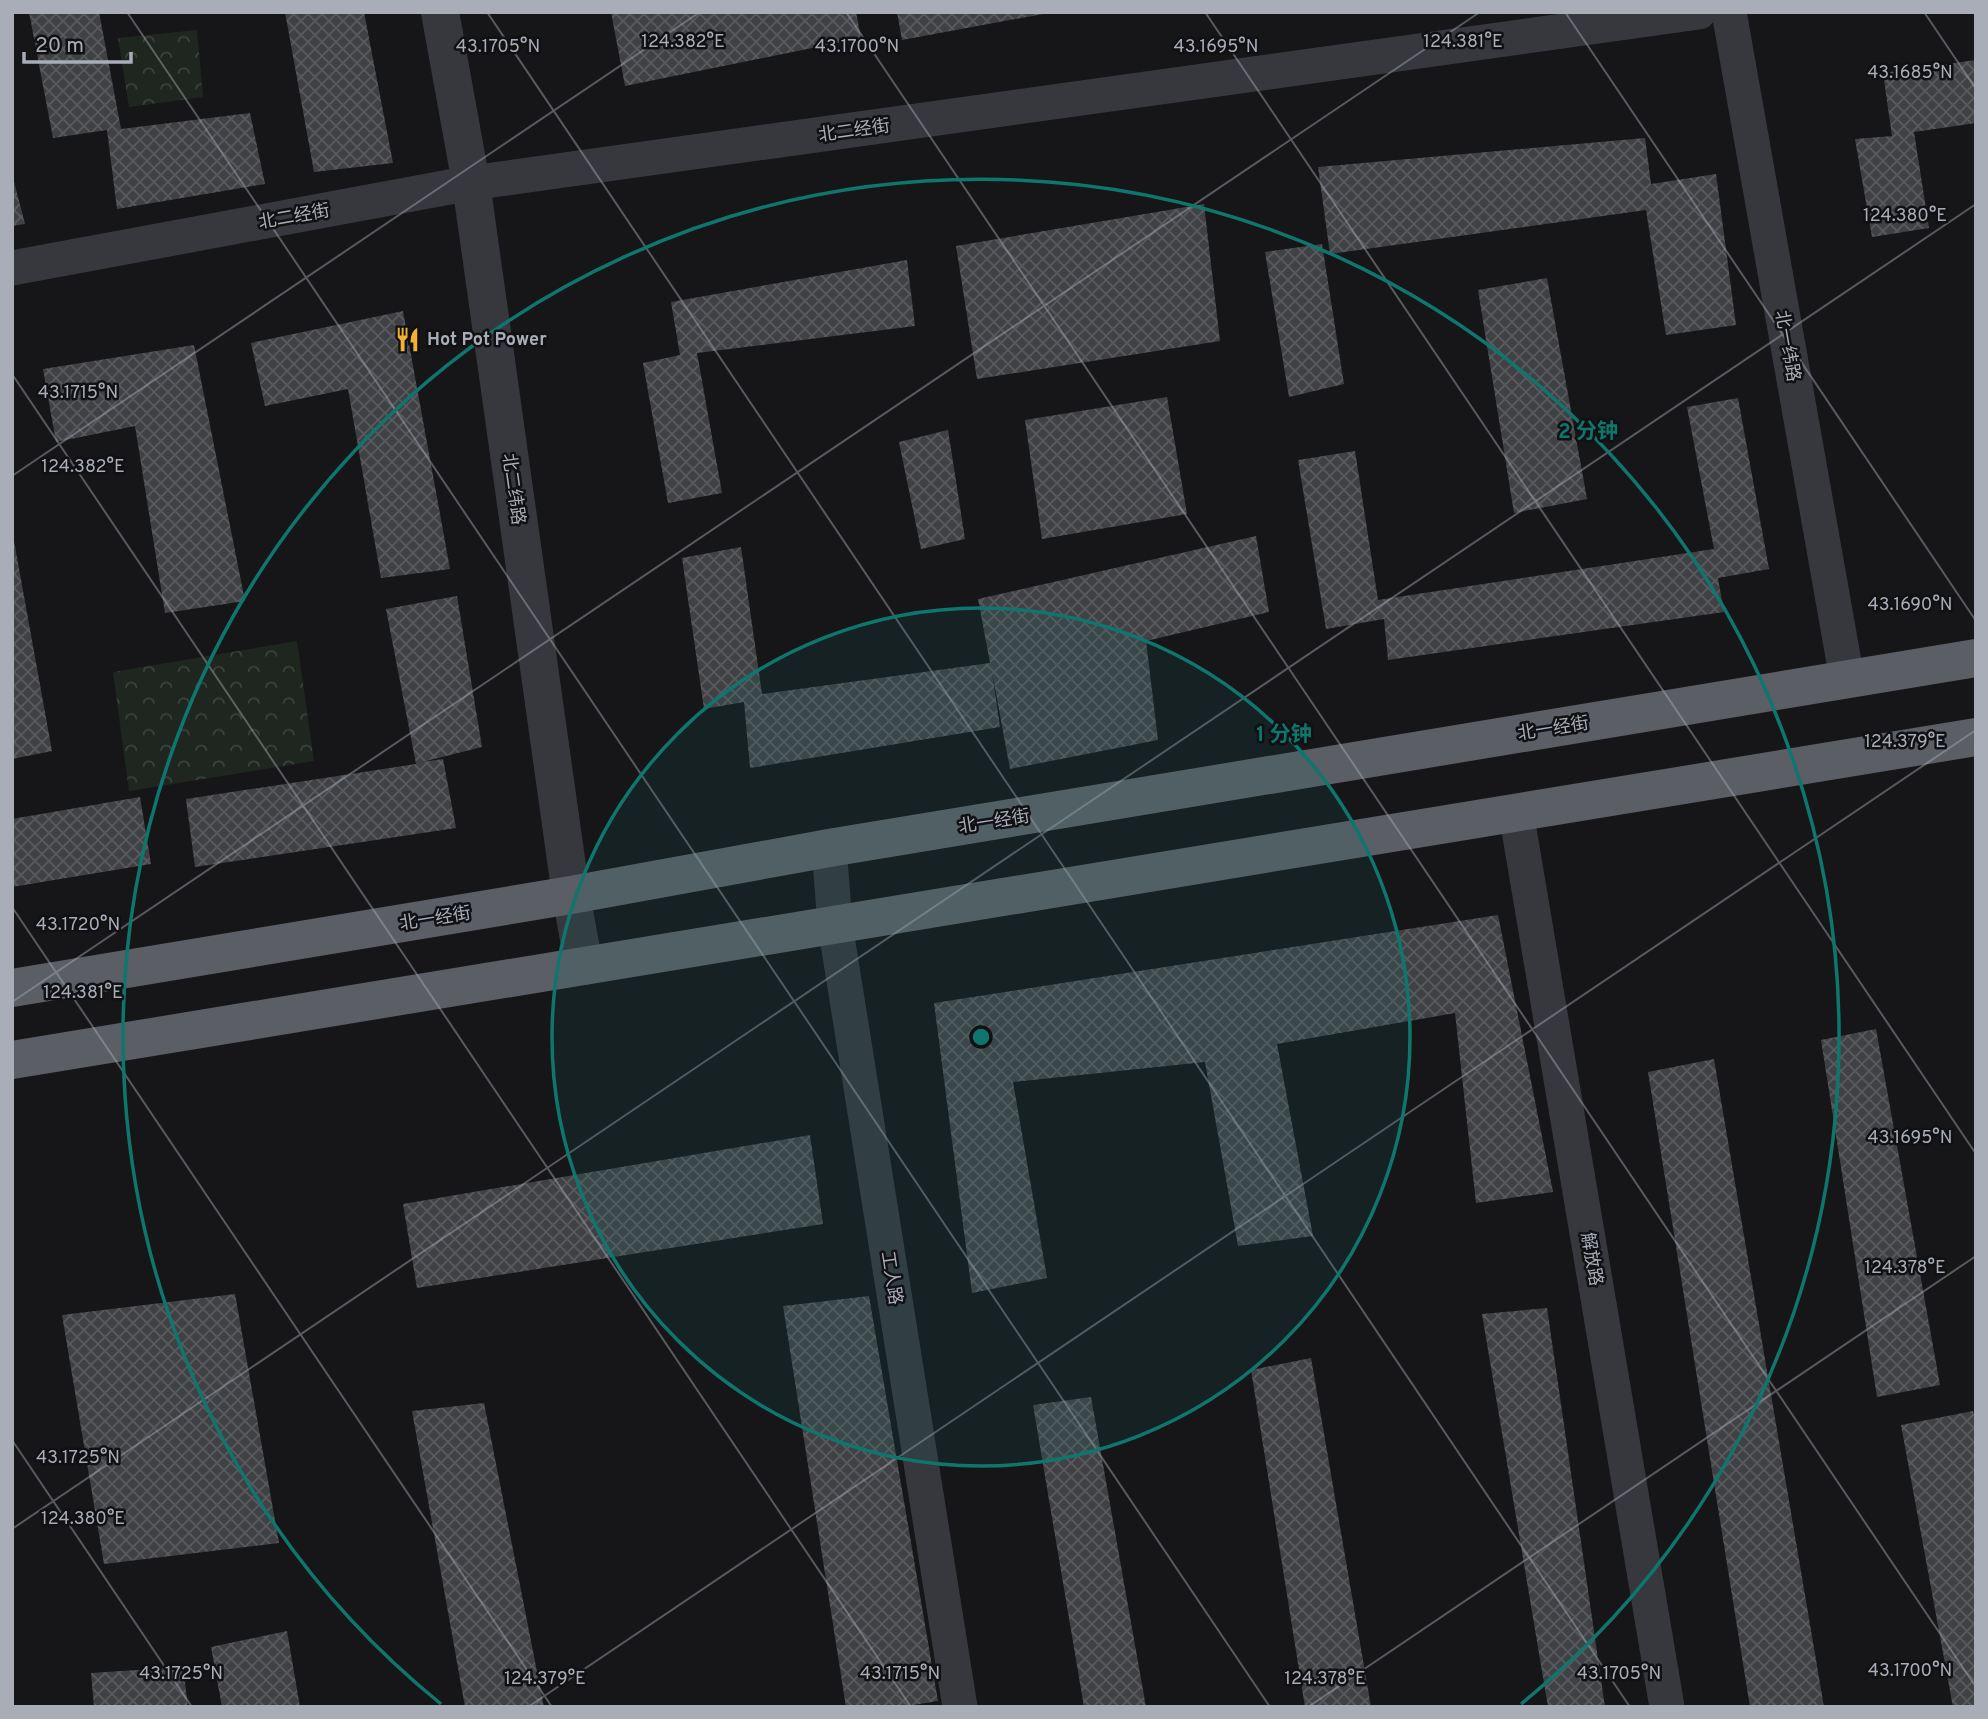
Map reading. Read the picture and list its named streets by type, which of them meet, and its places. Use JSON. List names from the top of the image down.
{
  "streets": {
    "highway": ["北一经街"],
    "street": [
      "北二经街",
      "北一纬路",
      "北二纬路",
      "解放路",
      "工人路"
    ]
  },
  "crossings": [
    ["北二经街", "北二纬路"],
    ["北一纬路", "北一经街"],
    ["北二纬路", "北一经街"],
    ["北一经街", "工人路"]
  ],
  "places": {
    "restaurant": ["Hot Pot Power"]
  },
  "scale_bar": "20 m",
  "coordinates": [
    "124.382°E",
    "124.381°E",
    "43.1705°N",
    "43.1700°N",
    "43.1695°N",
    "43.1685°N",
    "124.380°E",
    "43.1715°N",
    "43.1690°N",
    "124.379°E",
    "43.1720°N",
    "124.378°E",
    "43.1725°N"
  ],
  "rings": ["2 分钟", "1 分钟"]
}
